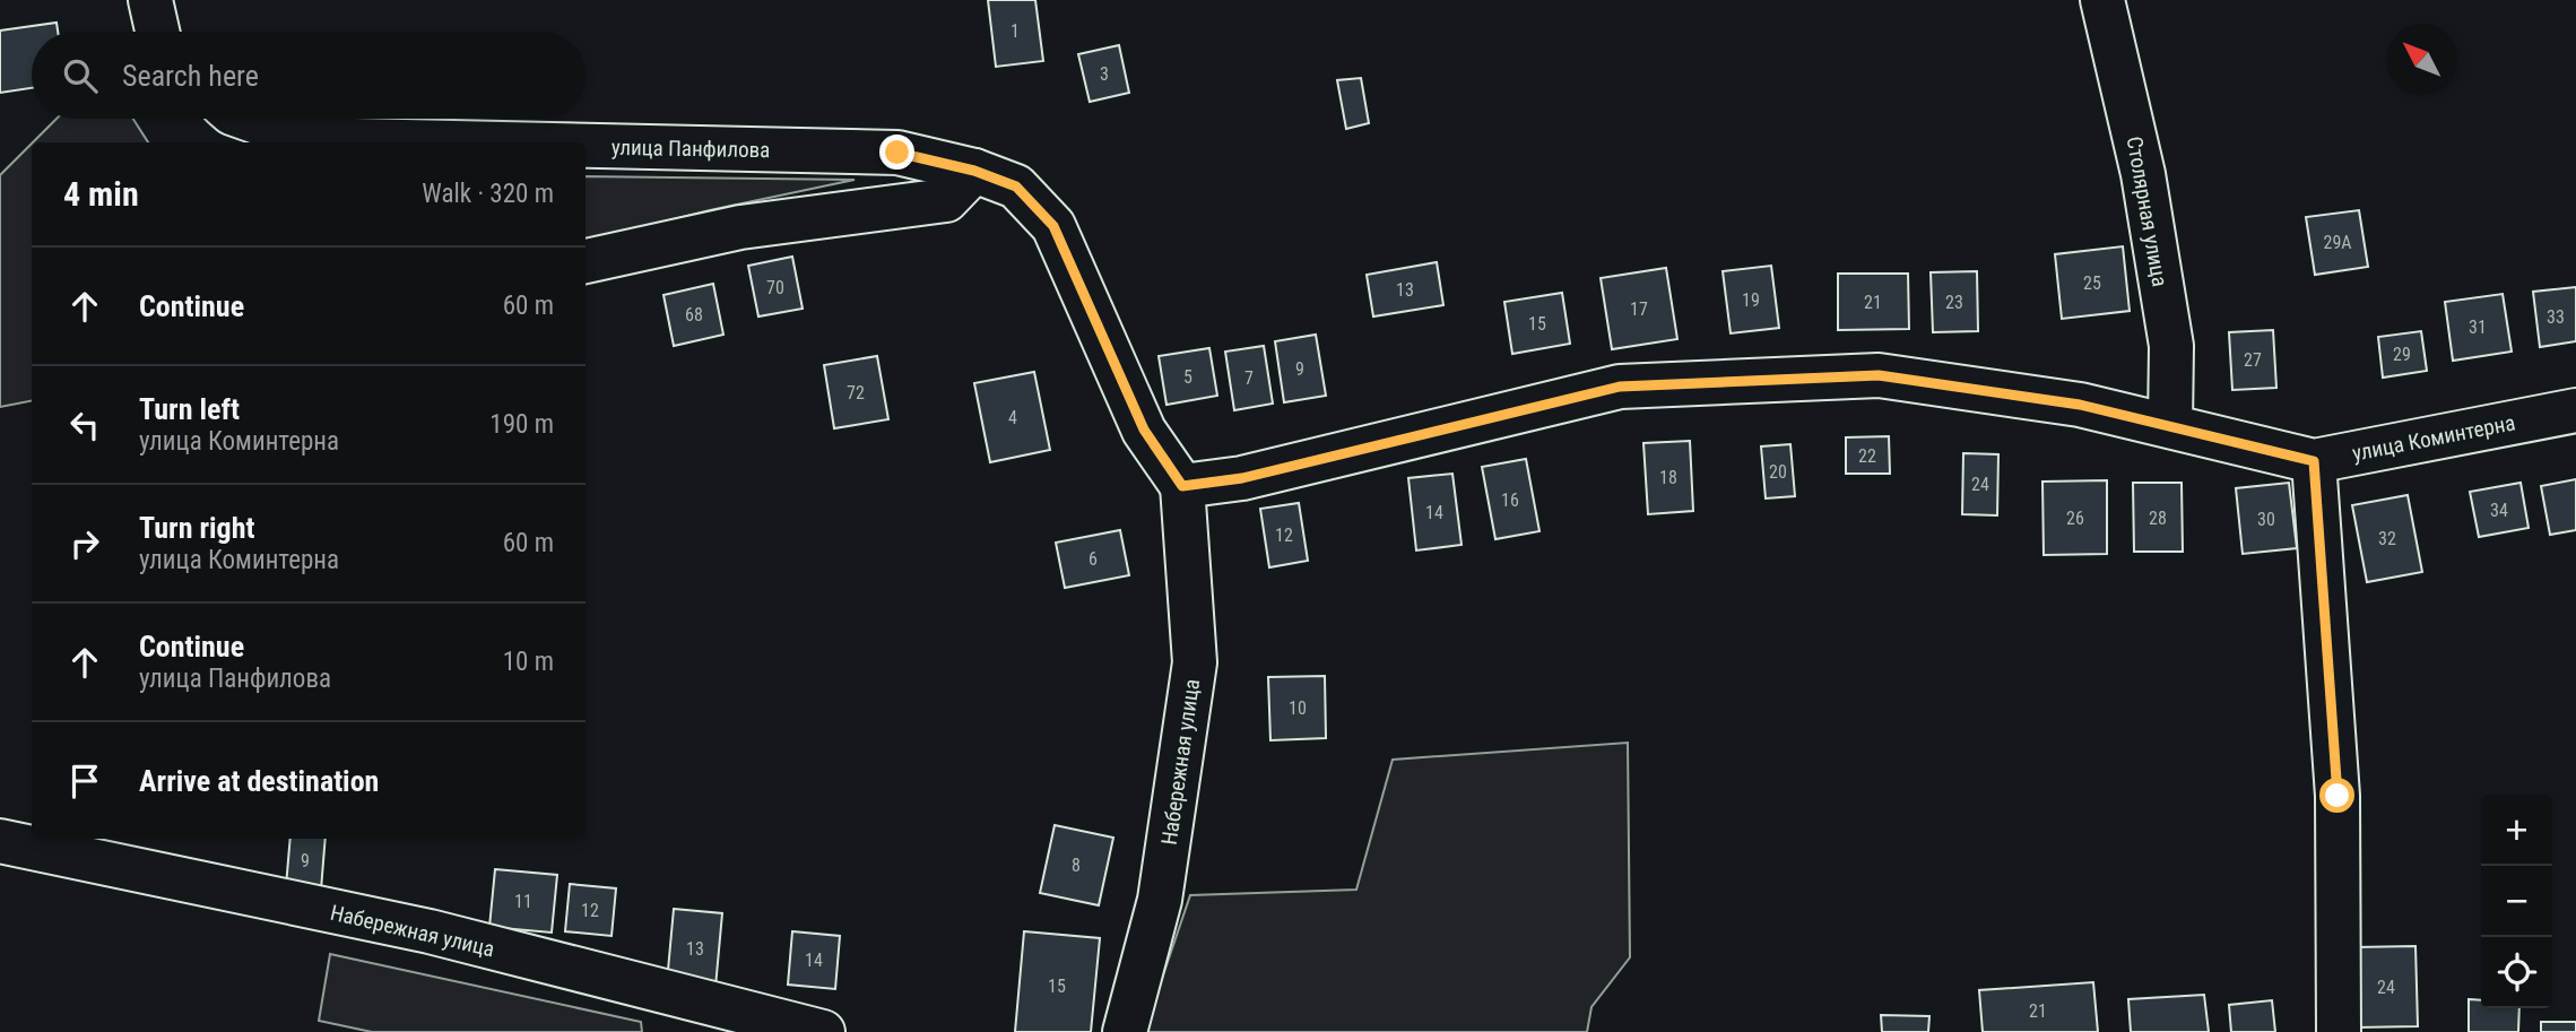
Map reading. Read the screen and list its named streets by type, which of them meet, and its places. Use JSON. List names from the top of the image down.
{
  "streets": {
    "street": [
      "улица Панфилова",
      "Столярная улица",
      "улица Коминтерна",
      "Набережная улица"
    ]
  },
  "crossings": [
    ["Столярная улица", "улица Коминтерна"],
    ["улица Коминтерна", "Набережная улица"]
  ],
  "house_numbers": [
    "1",
    "3",
    "29А",
    "25",
    "70",
    "13",
    "19",
    "21",
    "23",
    "17",
    "68",
    "33",
    "15",
    "31",
    "29",
    "27",
    "9",
    "5",
    "7",
    "72",
    "4",
    "22",
    "20",
    "18",
    "24",
    "16",
    "34",
    "14",
    "26",
    "28",
    "30",
    "12",
    "32",
    "6",
    "10",
    "9",
    "8",
    "11",
    "12",
    "13",
    "14",
    "15",
    "24",
    "21"
  ],
  "north": "top left",
  "page": {
    "search": "Search here",
    "heading": ["4 min", "Walk · 320 m"],
    "list": [
      ["Continue", "60 m"],
      ["Turn left", "улица Коминтерна", "190 m"],
      ["Turn right", "улица Коминтерна", "60 m"],
      ["Continue", "улица Панфилова", "10 m"],
      "Arrive at destination"
    ],
    "map_buttons": ["+", "−"]
  }
}
